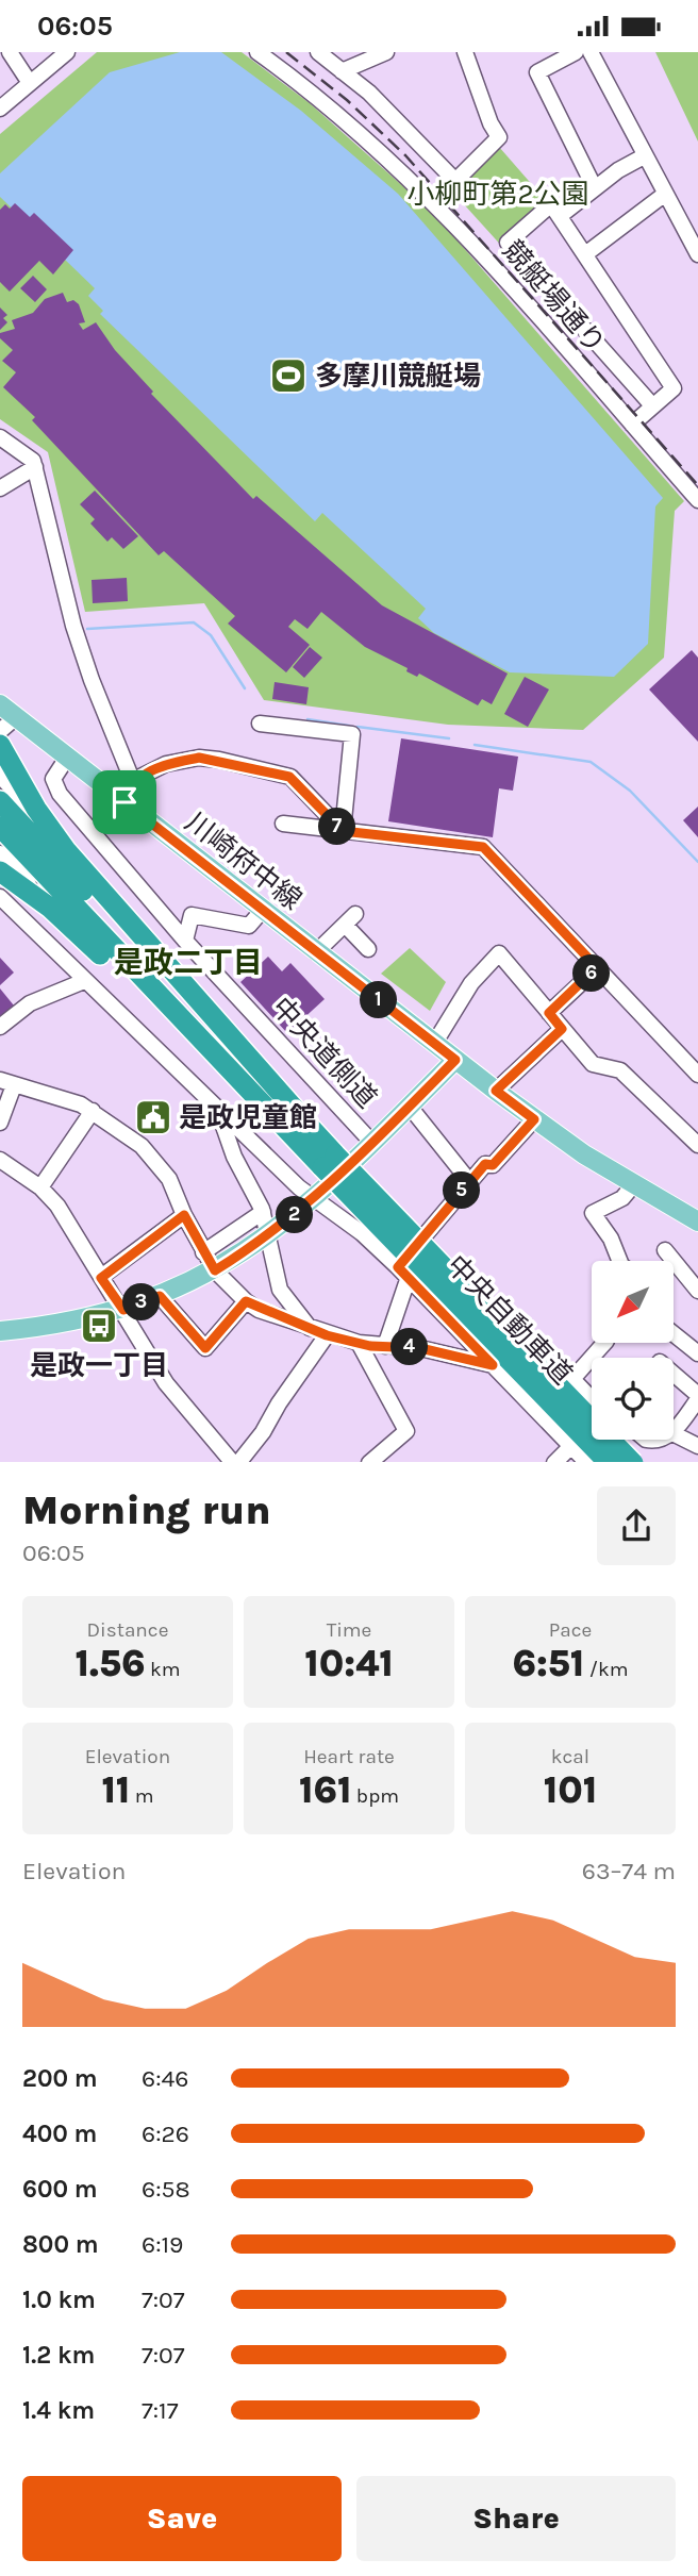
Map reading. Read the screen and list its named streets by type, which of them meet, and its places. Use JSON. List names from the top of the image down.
{
  "streets": {
    "highway": ["中央自動車道"],
    "main road": ["川崎府中線"],
    "street": ["競艇場通り", "中央道側道"]
  },
  "crossings": [
    ["川崎府中線", "中央道側道"]
  ],
  "districts": ["是政二丁目"],
  "parks": ["小柳町第2公園"],
  "places": {
    "sports": ["多摩川競艇場"],
    "public building": ["是政児童館"],
    "bus stop": ["是政一丁目"]
  },
  "north": "bottom left",
  "page": {
    "status": "06:05",
    "pins": [
      "7",
      "6",
      "1",
      "5",
      "2",
      "3",
      "4"
    ],
    "heading": ["Morning run", "06:05"],
    "stats": [
      ["Distance", "1.56 km"],
      ["Time", "10:41"],
      ["Pace", "6:51 /km"],
      ["Elevation", "11 m"],
      ["Heart rate", "161 bpm"],
      ["kcal", "101"]
    ],
    "chart": ["Elevation", "63–74 m"],
    "list": [
      {
        "name": "200 m",
        "note": "6:46"
      },
      {
        "name": "400 m",
        "note": "6:26"
      },
      {
        "name": "600 m",
        "note": "6:58"
      },
      {
        "name": "800 m",
        "note": "6:19"
      },
      {
        "name": "1.0 km",
        "note": "7:07"
      },
      {
        "name": "1.2 km",
        "note": "7:07"
      },
      {
        "name": "1.4 km",
        "note": "7:17"
      }
    ],
    "buttons": ["Save", "Share"]
  }
}
